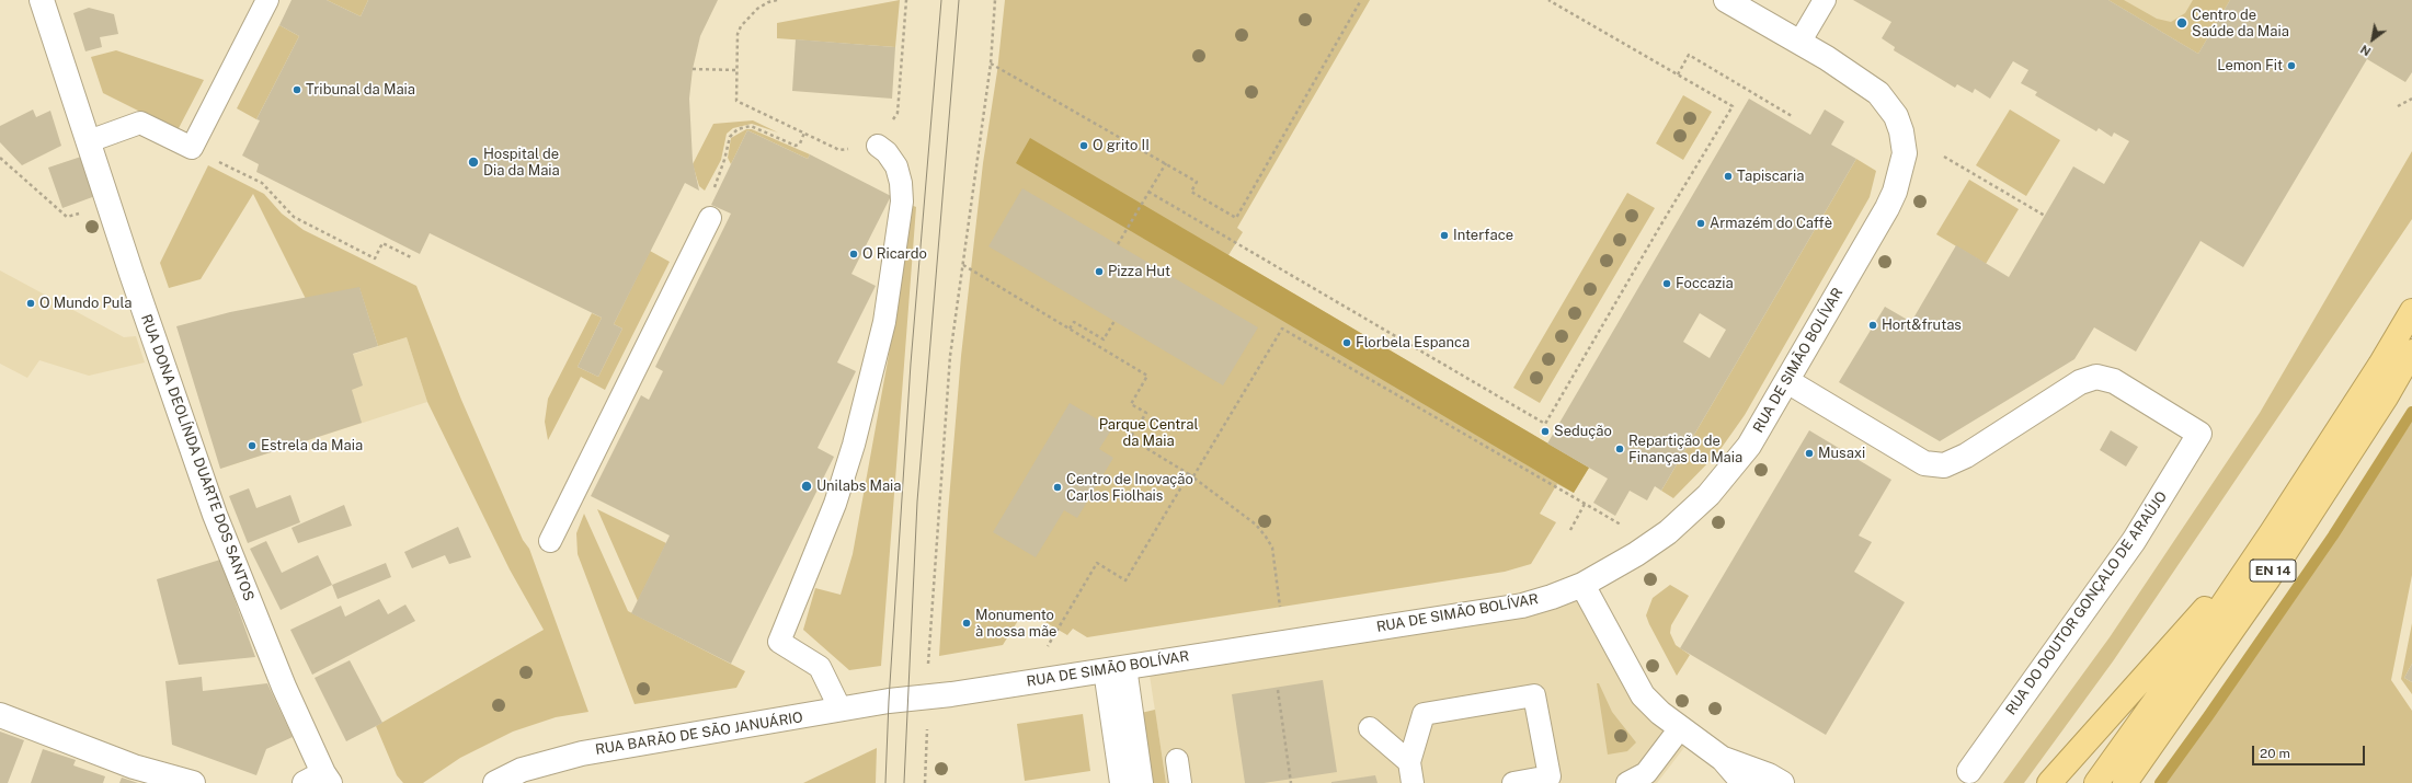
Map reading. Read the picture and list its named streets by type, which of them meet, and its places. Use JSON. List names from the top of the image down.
{
  "streets": {
    "highway": ["EN 14"],
    "street": [
      "RUA DE SIMÃO BOLÍVAR",
      "RUA DONA DEOLÍNDA DUARTE DOS SANTOS",
      "RUA DO DOUTOR GONÇALO DE ARAÚJO",
      "RUA BARÃO DE SÃO JANUÁRIO"
    ]
  },
  "crossings": [
    ["RUA DE SIMÃO BOLÍVAR", "RUA DO DOUTOR GONÇALO DE ARAÚJO"],
    ["RUA DE SIMÃO BOLÍVAR", "RUA BARÃO DE SÃO JANUÁRIO"]
  ],
  "parks": ["Parque Central da Maia"],
  "places": [
    "Centro de Saúde da Maia",
    "Lemon Fit",
    "Tribunal da Maia",
    "O grito II",
    "Hospital de Dia da Maia",
    "Tapiscaria",
    "Armazém do Caffè",
    "Interface",
    "O Ricardo",
    "Pizza Hut",
    "Foccazia",
    "O Mundo Pula",
    "Hort&frutas",
    "Florbela Espanca",
    "Sedução",
    "Estrela da Maia",
    "Repartição de Finanças da Maia",
    "Musaxi",
    "Unilabs Maia",
    "Centro de Inovação Carlos Fiolhais",
    "Monumento à nossa mãe"
  ],
  "scale_bar": "20 m",
  "north": "bottom left"
}
